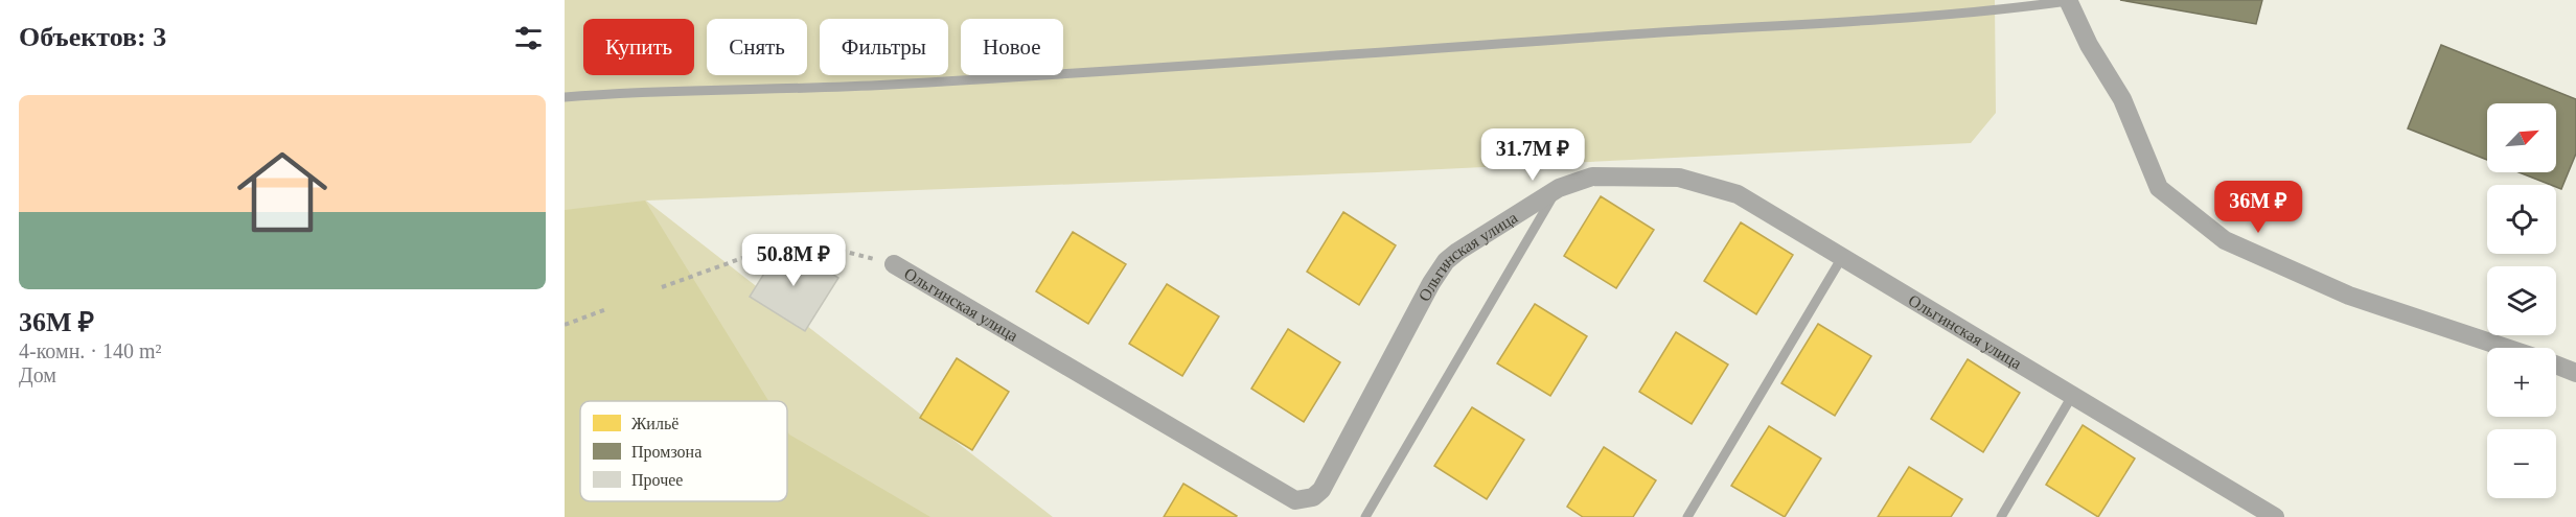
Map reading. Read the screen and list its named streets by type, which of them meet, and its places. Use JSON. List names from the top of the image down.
{
  "streets": {
    "street": ["Ольгинская улица"]
  },
  "legend": ["Жильё", "Промзона", "Прочее"],
  "north": "top right",
  "page": {
    "heading": "Объектов: 3",
    "chip": [
      "Купить",
      "Снять",
      "Фильтры",
      "Новое"
    ],
    "list": [
      {
        "name": "36M ₽",
        "note": "4-комн. · 140 m² · Дом"
      }
    ],
    "map_buttons": ["+", "−"],
    "price": ["31.7M ₽", "36M ₽", "50.8M ₽"]
  }
}
